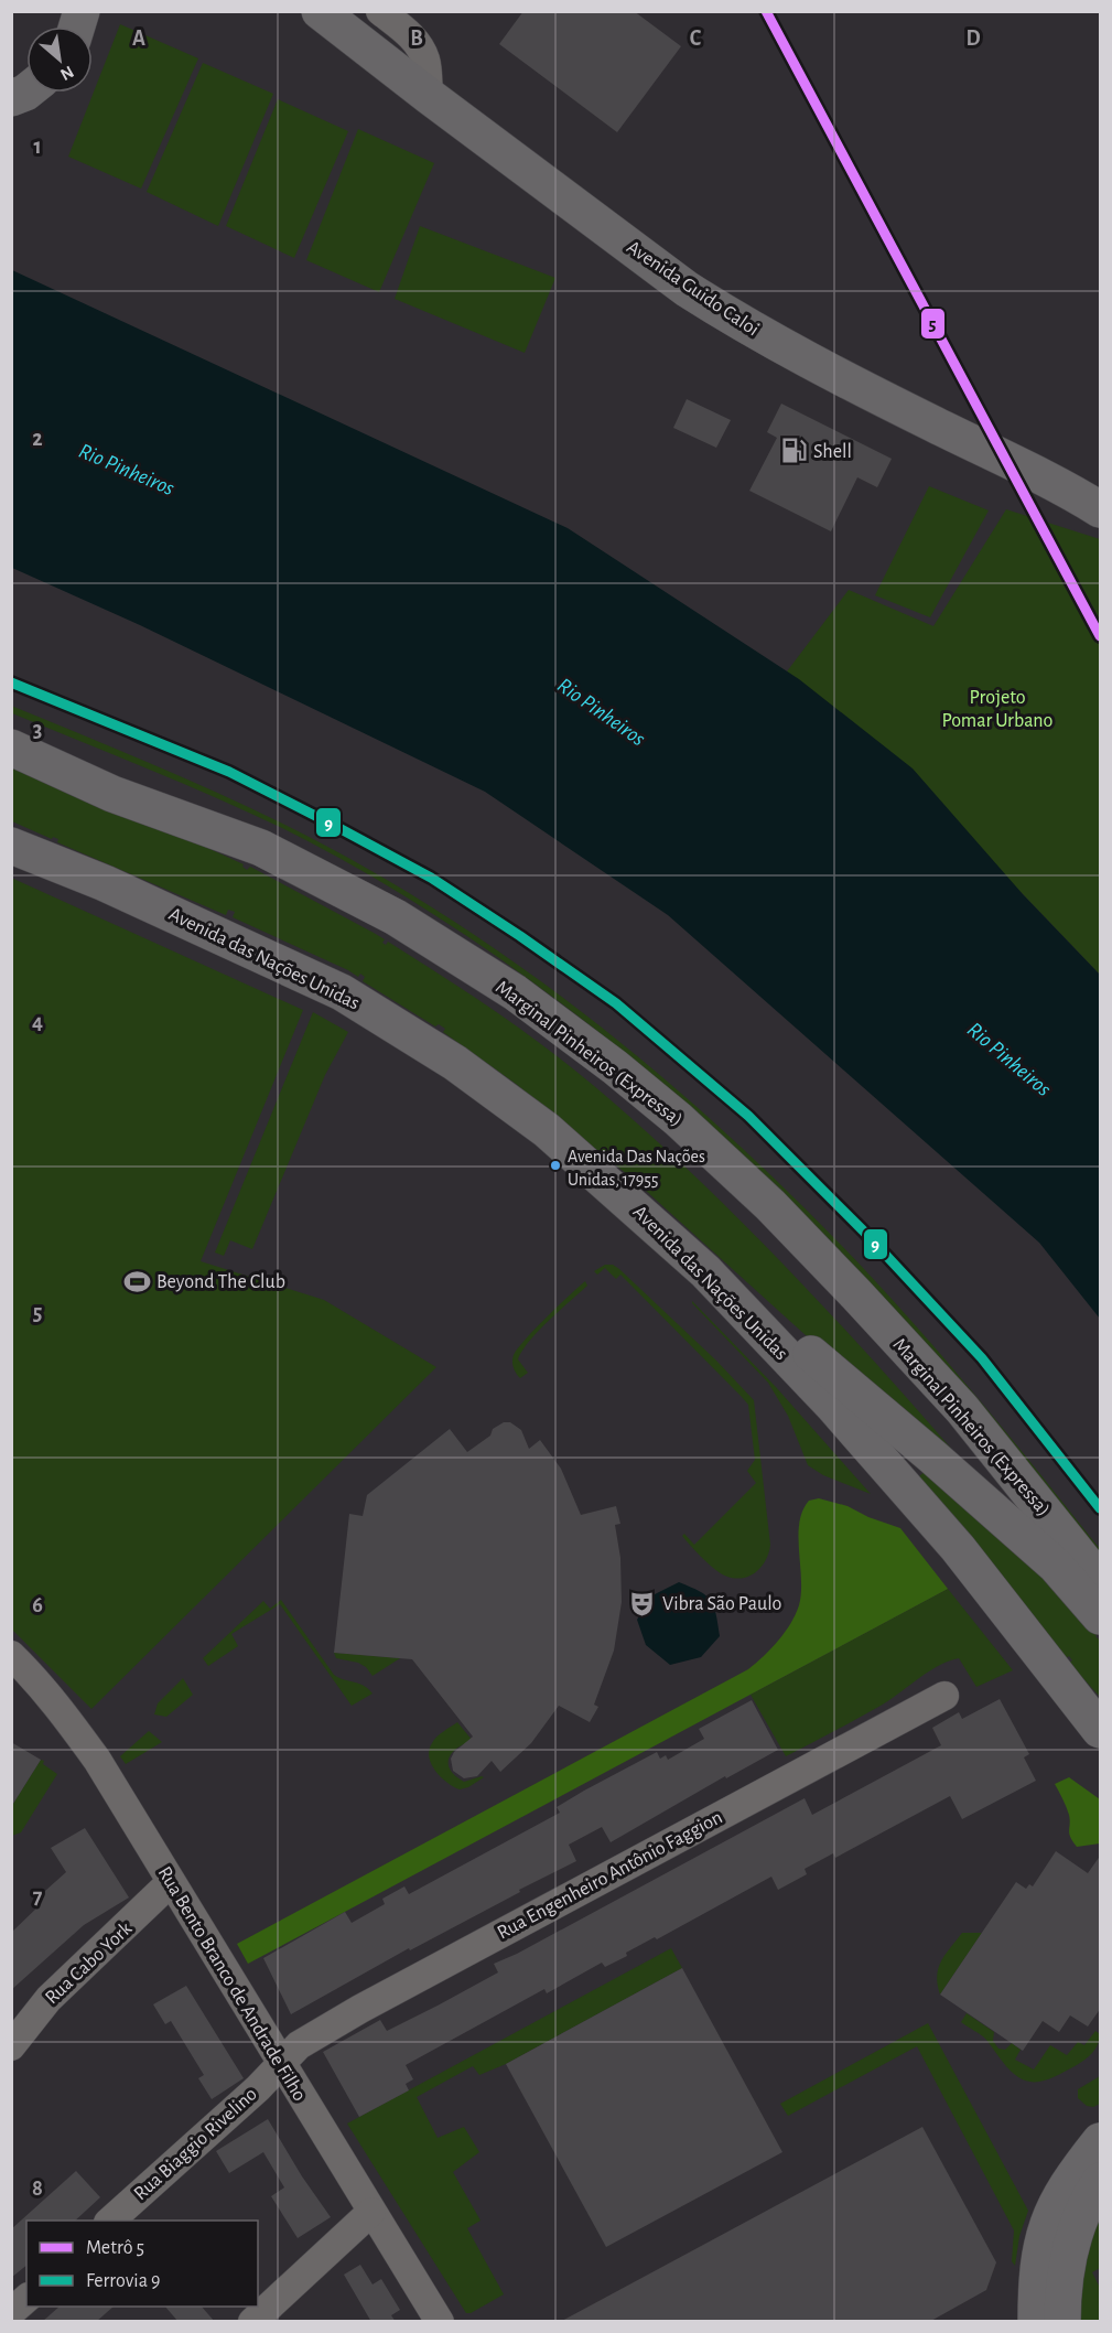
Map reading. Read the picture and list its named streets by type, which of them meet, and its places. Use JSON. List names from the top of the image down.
{
  "streets": {
    "highway": ["Avenida Guido Caloi", "Avenida das Nações Unidas", "Marginal Pinheiros (Expressa)"],
    "street": [
      "Rua Engenheiro Antônio Faggion",
      "Rua Cabo York",
      "Rua Bento Branco de Andrade Filho",
      "Rua Biaggio Rivelino"
    ]
  },
  "crossings": [
    ["Rua Engenheiro Antônio Faggion", "Rua Bento Branco de Andrade Filho"],
    ["Rua Engenheiro Antônio Faggion", "Rua Biaggio Rivelino"],
    ["Rua Cabo York", "Rua Bento Branco de Andrade Filho"],
    ["Rua Bento Branco de Andrade Filho", "Rua Biaggio Rivelino"]
  ],
  "water": ["Rio Pinheiros"],
  "parks": ["Projeto Pomar Urbano"],
  "places": {
    "fuel station": ["Shell"],
    "other": ["Avenida Das Nações Unidas, 17955"],
    "sports": ["Beyond The Club"],
    "theatre": ["Vibra São Paulo"]
  },
  "lines": ["metro line 5", "rail line 9"],
  "legend": ["Metrô 5", "Ferrovia 9"],
  "north": "bottom right",
  "grid": {
    "columns": [
      "A",
      "B",
      "C",
      "D"
    ],
    "rows": [
      "1",
      "2",
      "3",
      "4",
      "5",
      "6",
      "7",
      "8"
    ]
  }
}
